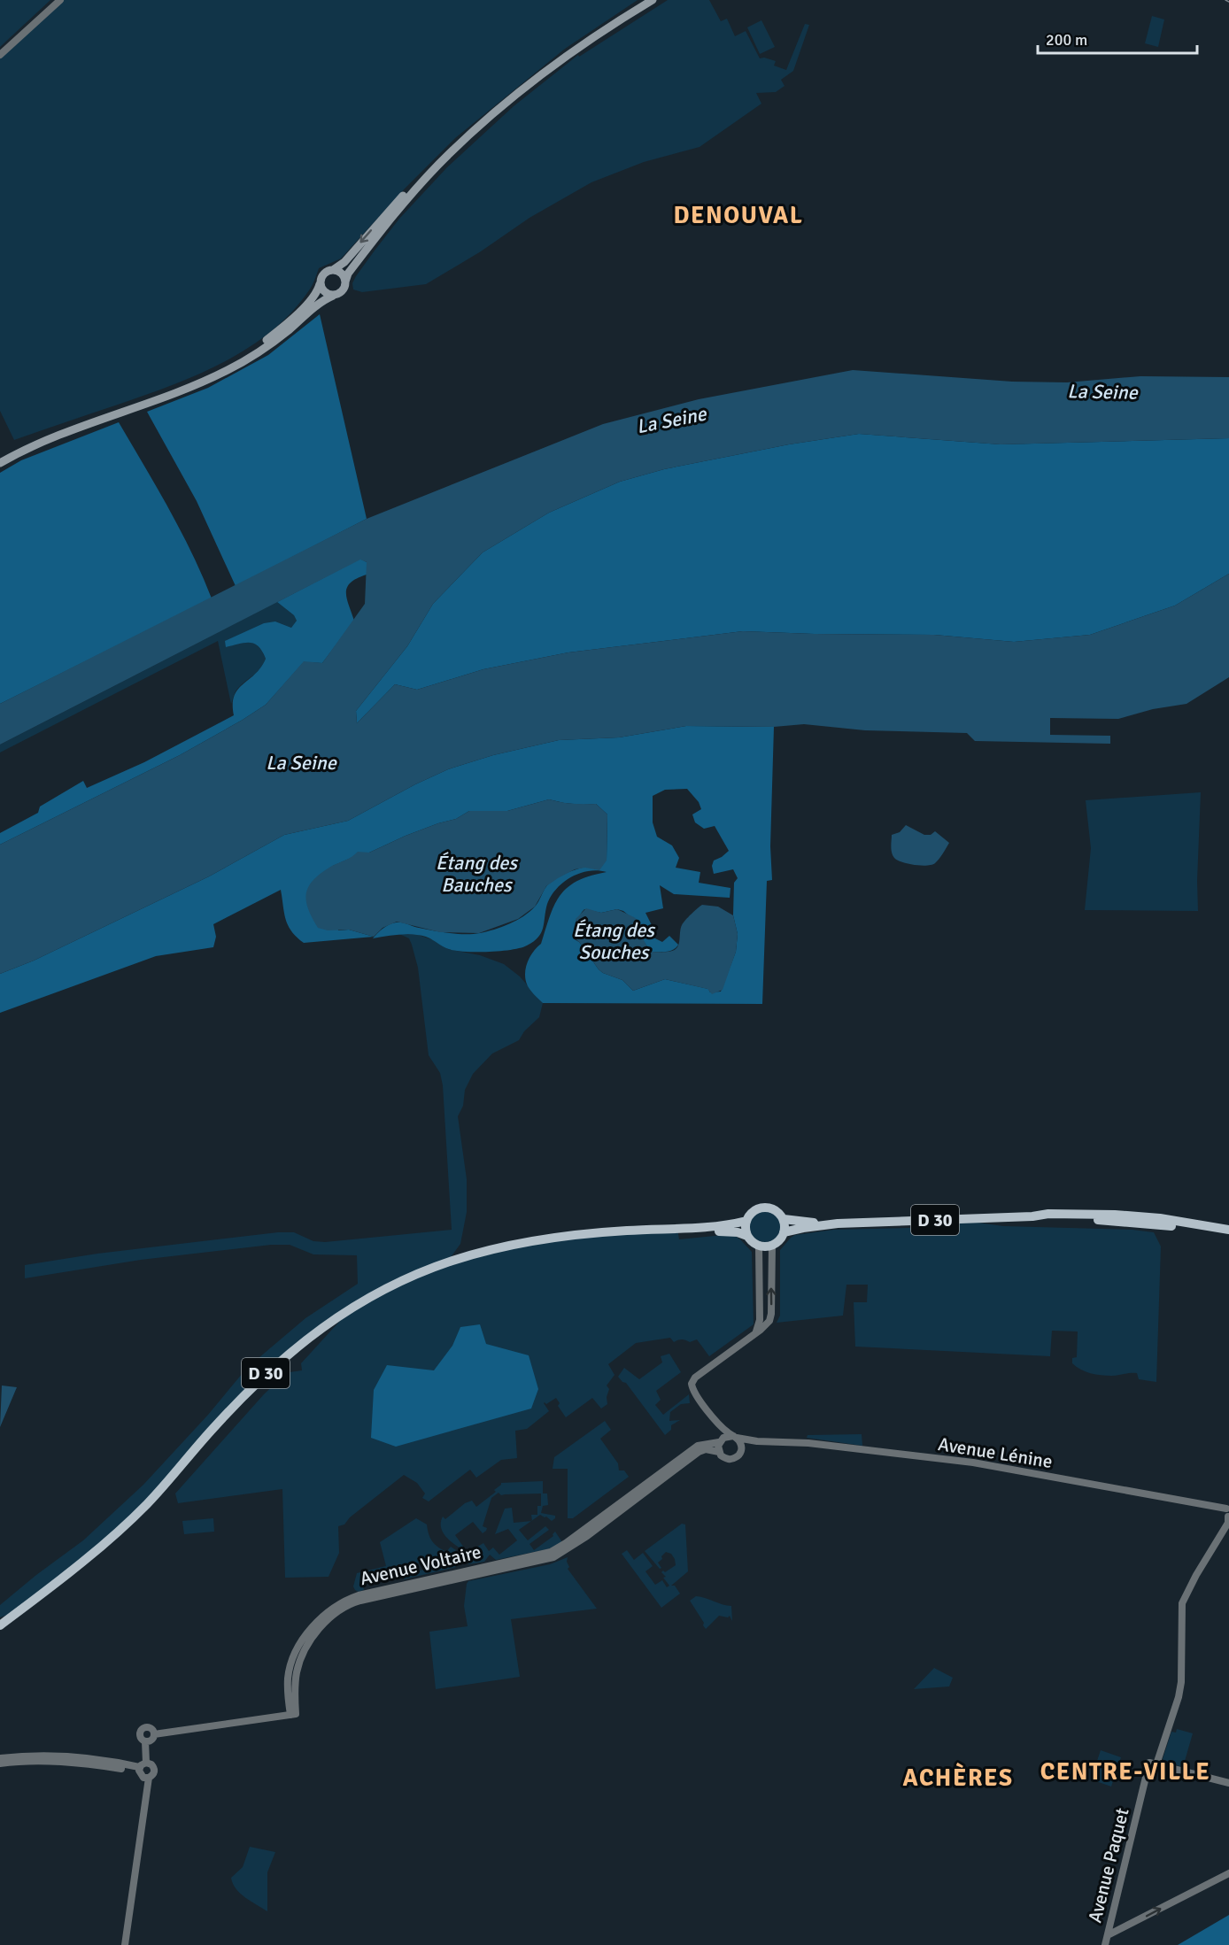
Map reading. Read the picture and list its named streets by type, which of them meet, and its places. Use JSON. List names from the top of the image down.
{
  "streets": {
    "main road": ["D 30"],
    "street": ["Avenue Lénine", "Avenue Voltaire", "Avenue Paquet"]
  },
  "districts": ["DENOUVAL", "CENTRE-VILLE", "ACHÈRES"],
  "water": ["La Seine", "Étang des Bauches", "Étang des Souches"],
  "scale_bar": "200 m"
}
